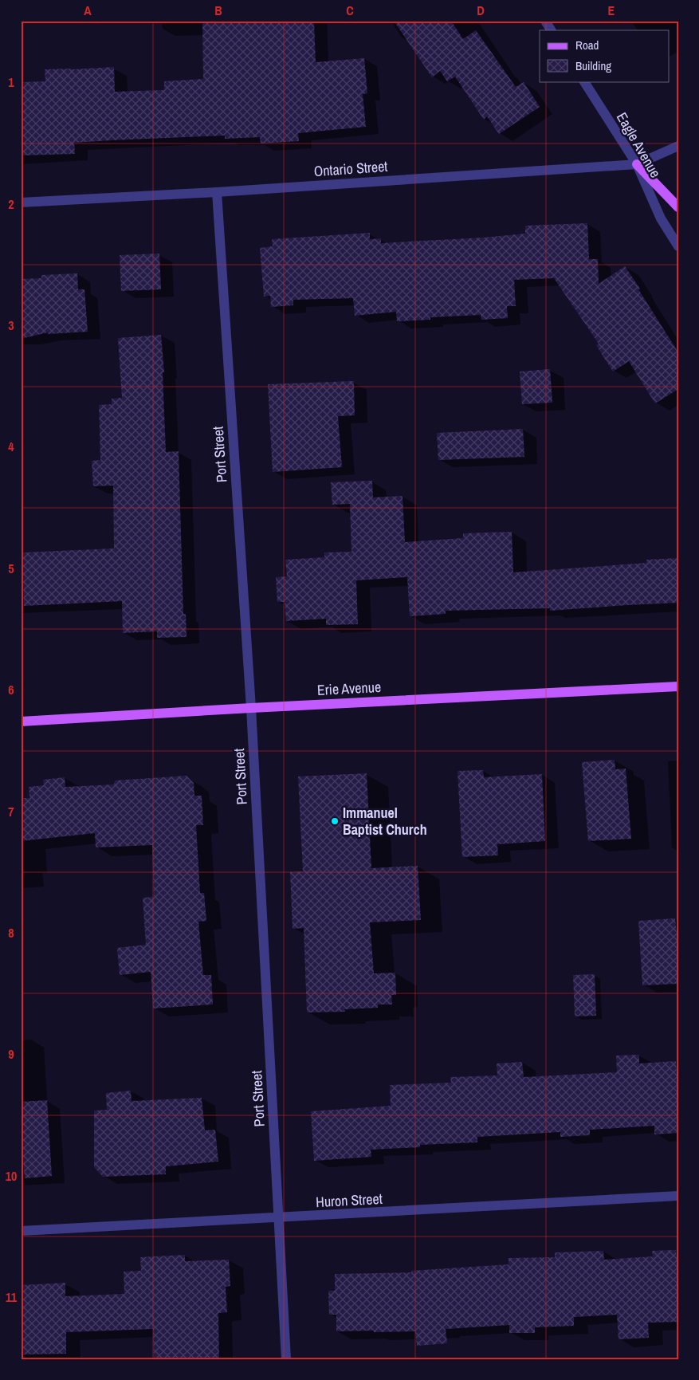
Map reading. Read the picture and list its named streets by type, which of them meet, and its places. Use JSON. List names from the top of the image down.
{
  "streets": {
    "main road": ["Erie Avenue"],
    "street": [
      "Eagle Avenue",
      "Ontario Street",
      "Port Street",
      "Huron Street"
    ]
  },
  "crossings": [
    ["Eagle Avenue", "Ontario Street"],
    ["Ontario Street", "Port Street"],
    ["Port Street", "Erie Avenue"],
    ["Port Street", "Huron Street"]
  ],
  "places": ["Immanuel Baptist Church"],
  "legend": ["Road", "Building"],
  "grid": {
    "columns": [
      "A",
      "B",
      "C",
      "D",
      "E"
    ],
    "rows": [
      "1",
      "2",
      "3",
      "4",
      "5",
      "6",
      "7",
      "8",
      "9",
      "10",
      "11"
    ]
  }
}
